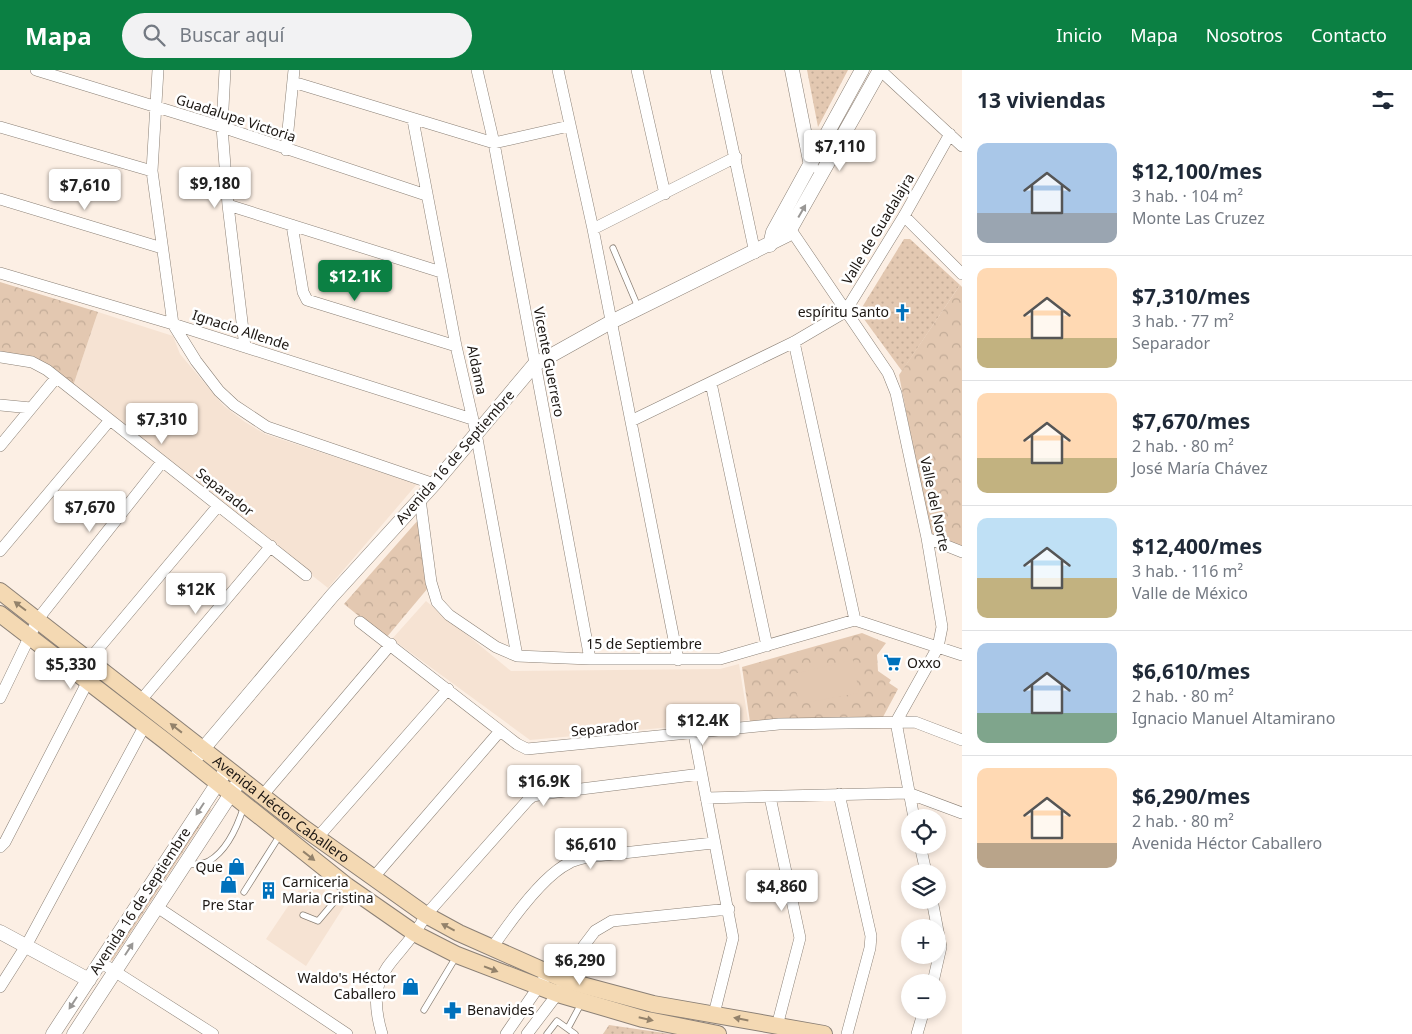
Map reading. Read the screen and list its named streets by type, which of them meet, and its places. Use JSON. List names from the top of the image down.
{
  "streets": {
    "main road": ["Avenida Héctor Caballero"],
    "street": [
      "Guadalupe Victoria",
      "Valle de Guadalajra",
      "Ignacio Allende",
      "Vicente Guerrero",
      "Aldama",
      "Avenida 16 de Septiembre",
      "Separador",
      "Valle del Norte",
      "15 de Septiembre"
    ]
  },
  "crossings": [
    ["Guadalupe Victoria", "Aldama"],
    ["Valle de Guadalajra", "Valle del Norte"],
    ["Ignacio Allende", "Aldama"],
    ["Vicente Guerrero", "Avenida 16 de Septiembre"],
    ["Vicente Guerrero", "15 de Septiembre"],
    ["Aldama", "Avenida 16 de Septiembre"],
    ["Aldama", "15 de Septiembre"],
    ["Avenida 16 de Septiembre", "Valle del Norte"],
    ["Avenida 16 de Septiembre", "15 de Septiembre"],
    ["Avenida 16 de Septiembre", "Avenida Héctor Caballero"],
    ["Separador", "Valle del Norte"]
  ],
  "places": {
    "church": ["espíritu Santo"],
    "supermarket": ["Oxxo"],
    "shop": ["Que", "Pre Star", "Waldo's Héctor Caballero"],
    "building": ["Carniceria Maria Cristina"],
    "pharmacy": ["Benavides"]
  },
  "page": {
    "header": "Mapa",
    "search": "Buscar aquí",
    "nav": [
      "Inicio",
      "Mapa",
      "Nosotros",
      "Contacto"
    ],
    "heading": "13 viviendas",
    "price": [
      "$7,110",
      "$9,180",
      "$7,610",
      "$12.1K",
      "$7,310",
      "$7,670",
      "$12K",
      "$5,330",
      "$12.4K",
      "$16.9K",
      "$6,610",
      "$4,860",
      "$6,290"
    ],
    "list": [
      {
        "name": "$12,100/mes",
        "note": "3 hab. · 104 m² · Monte Las Cruzez"
      },
      {
        "name": "$7,310/mes",
        "note": "3 hab. · 77 m² · Separador"
      },
      {
        "name": "$7,670/mes",
        "note": "2 hab. · 80 m² · José María Chávez"
      },
      {
        "name": "$12,400/mes",
        "note": "3 hab. · 116 m² · Valle de México"
      },
      {
        "name": "$6,610/mes",
        "note": "2 hab. · 80 m² · Ignacio Manuel Altamirano"
      },
      {
        "name": "$6,290/mes",
        "note": "2 hab. · 80 m² · Avenida Héctor Caballero"
      }
    ],
    "map_buttons": ["+", "−"]
  }
}
